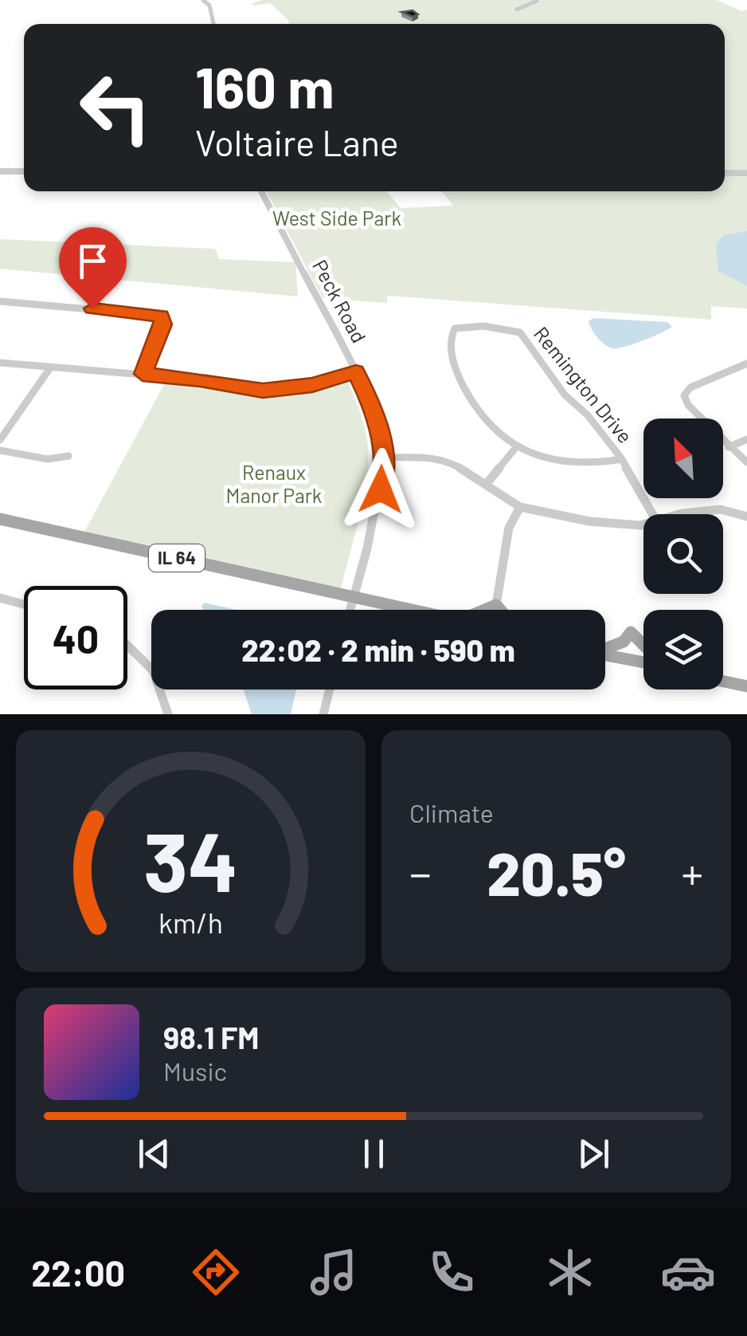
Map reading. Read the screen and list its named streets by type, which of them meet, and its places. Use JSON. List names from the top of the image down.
{
  "streets": {
    "main road": ["IL 64"],
    "street": ["Peck Road", "Remington Drive"]
  },
  "crossings": [
    ["Peck Road", "IL 64"]
  ],
  "parks": ["West Side Park", "Renaux Manor Park"],
  "north": "top left",
  "page": {
    "turn": ["160 m", "Voltaire Lane"],
    "limit": "40",
    "trip": "22:02 · 2 min · 590 m",
    "tile": "Climate",
    "heat": ["−", "20.5°", "+"],
    "song": ["98.1 FM", "Music"],
    "tabs": "22:00",
    "gauge": ["34", "km/h"]
  }
}
